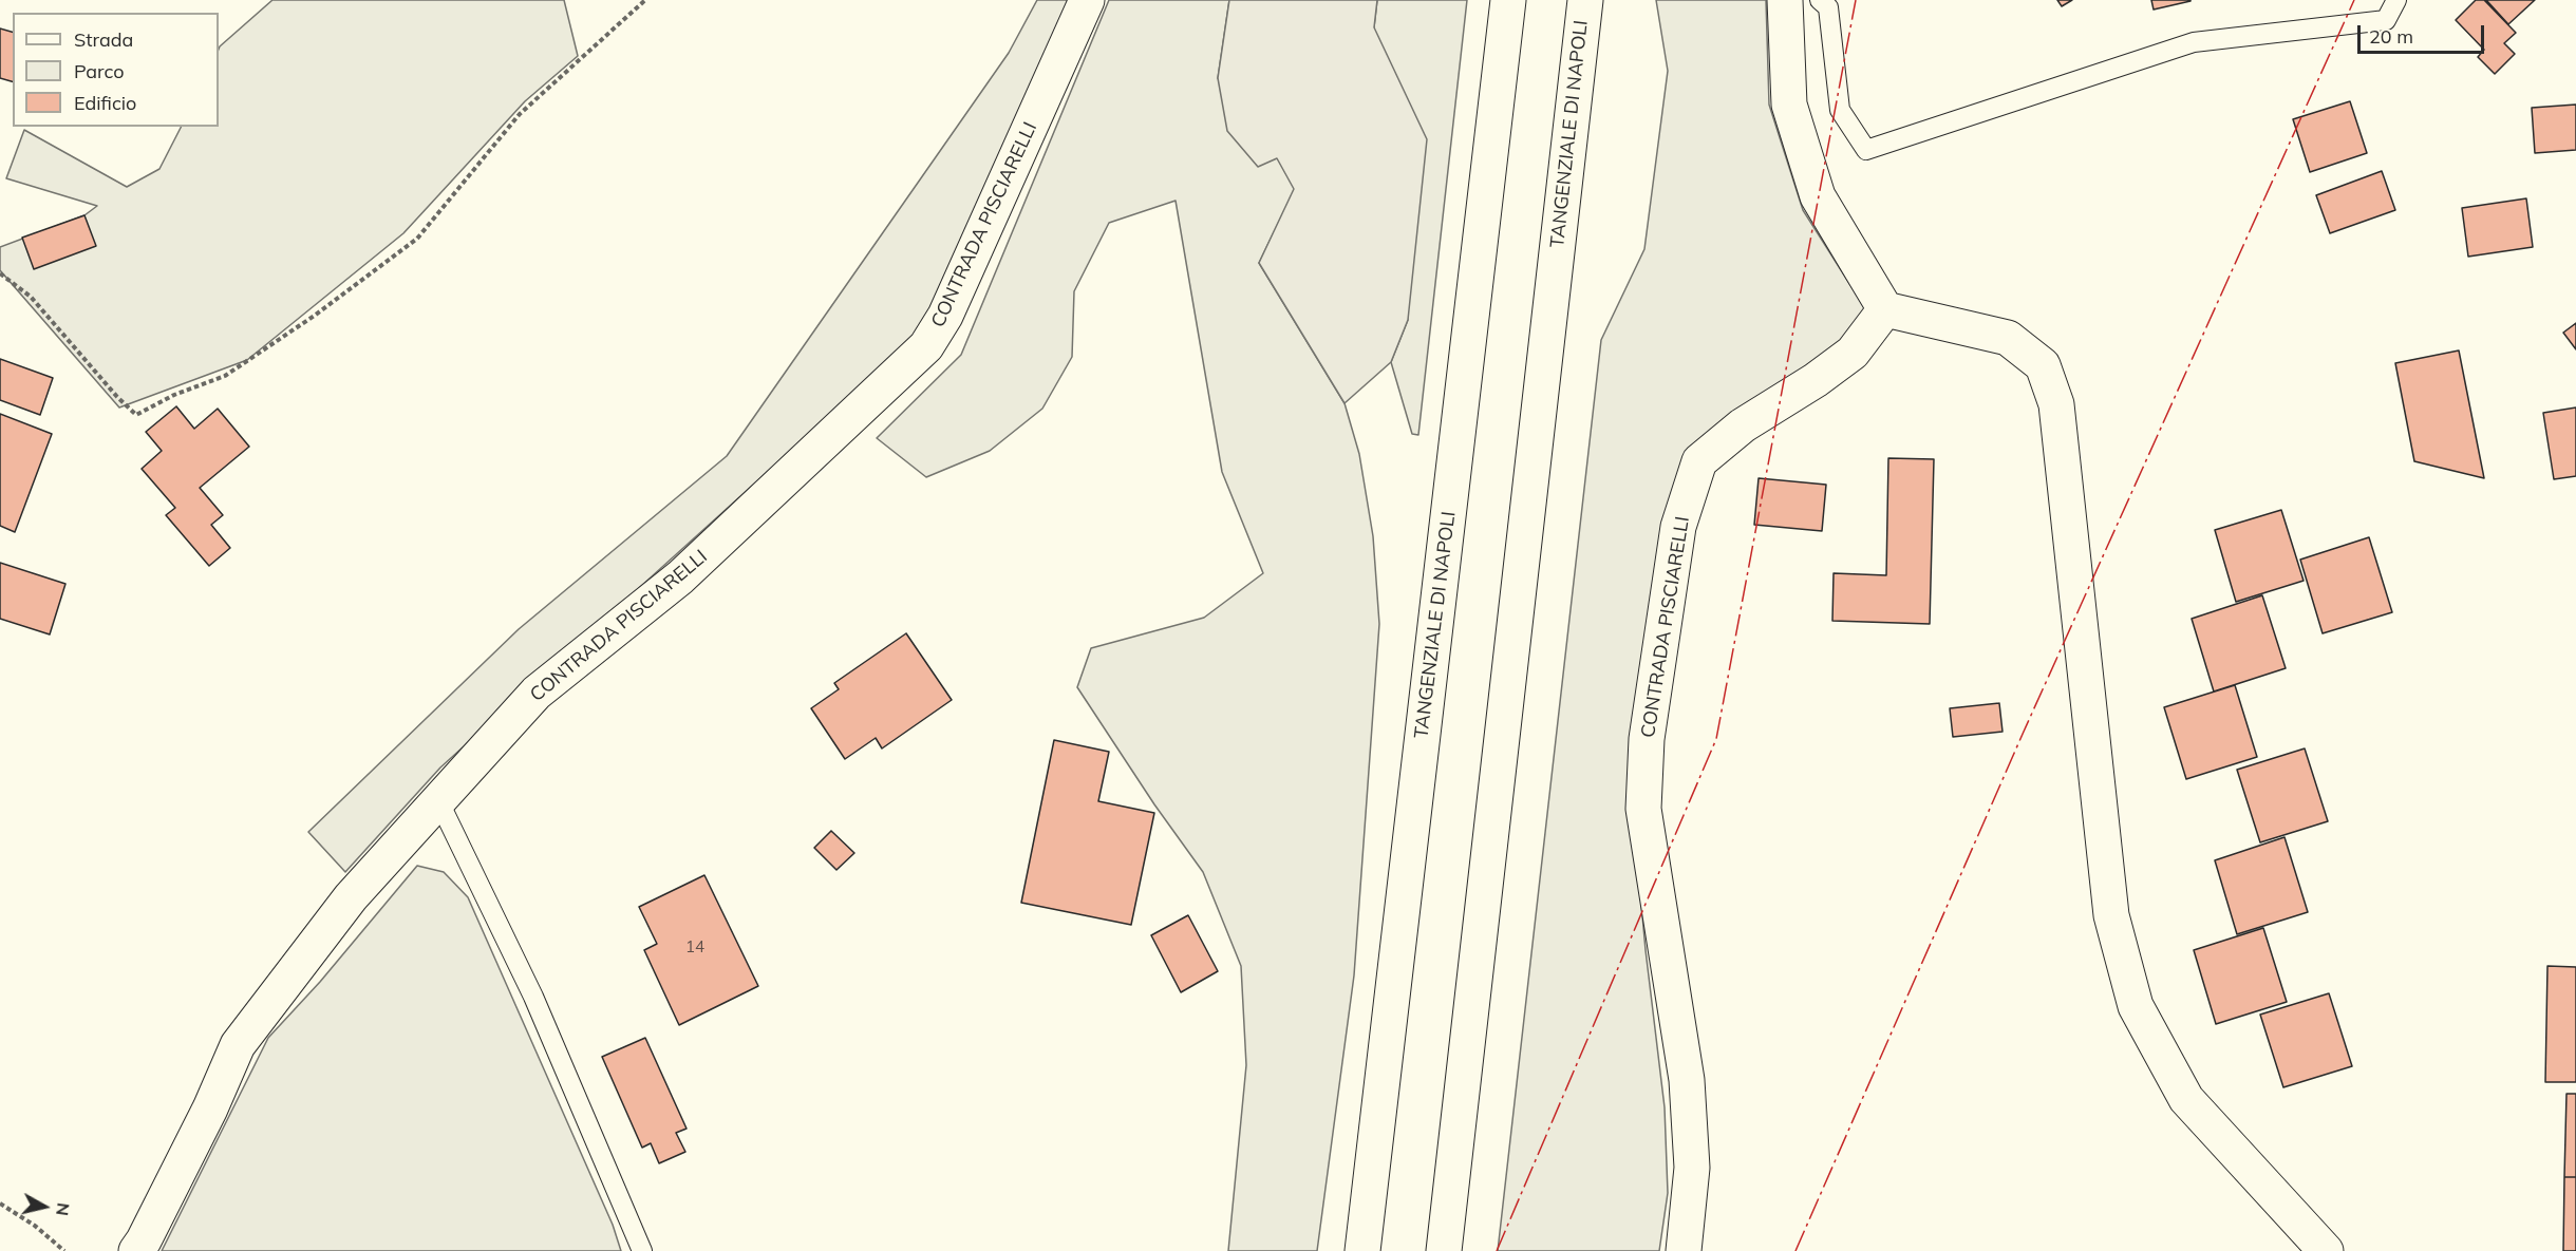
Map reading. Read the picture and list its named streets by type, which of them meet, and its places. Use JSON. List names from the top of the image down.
{
  "streets": {
    "main road": ["TANGENZIALE DI NAPOLI", "CONTRADA PISCIARELLI"]
  },
  "house_numbers": ["14"],
  "legend": ["Strada", "Parco", "Edificio"],
  "scale_bar": "20 m",
  "north": "right"
}
